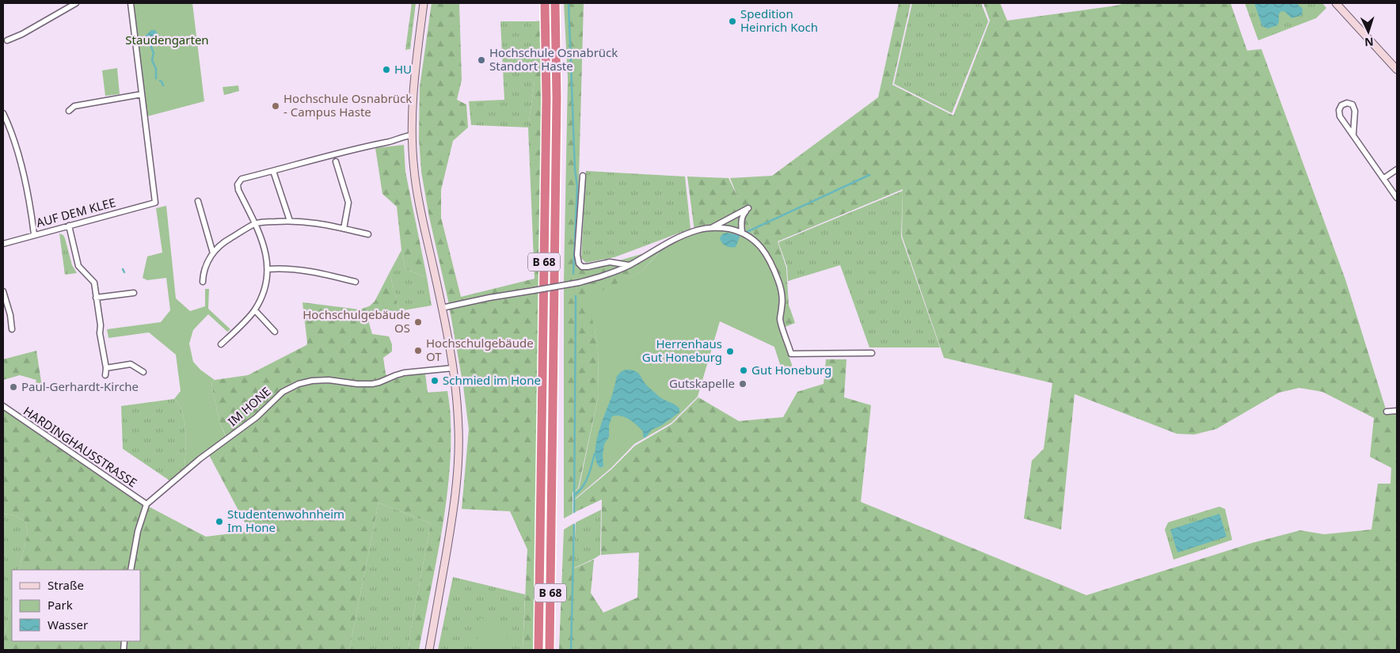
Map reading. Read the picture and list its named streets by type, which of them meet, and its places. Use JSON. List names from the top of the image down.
{
  "streets": {
    "highway": ["B 68"],
    "street": ["AUF DEM KLEE", "IM HONE", "HARDINGHAUSSTRASSE"]
  },
  "crossings": [
    ["IM HONE", "HARDINGHAUSSTRASSE"]
  ],
  "parks": ["Staudengarten"],
  "places": [
    "Spedition Heinrich Koch",
    "Hochschule Osnabrück Standort Haste",
    "HU",
    "Hochschule Osnabrück - Campus Haste",
    "Hochschulgebäude OS",
    "Hochschulgebäude OT",
    "Herrenhaus Gut Honeburg",
    "Gut Honeburg",
    "Schmied im Hone",
    "Gutskapelle",
    "Paul-Gerhardt-Kirche",
    "Studentenwohnheim Im Hone"
  ],
  "legend": ["Straße", "Park", "Wasser"],
  "north": "bottom"
}
